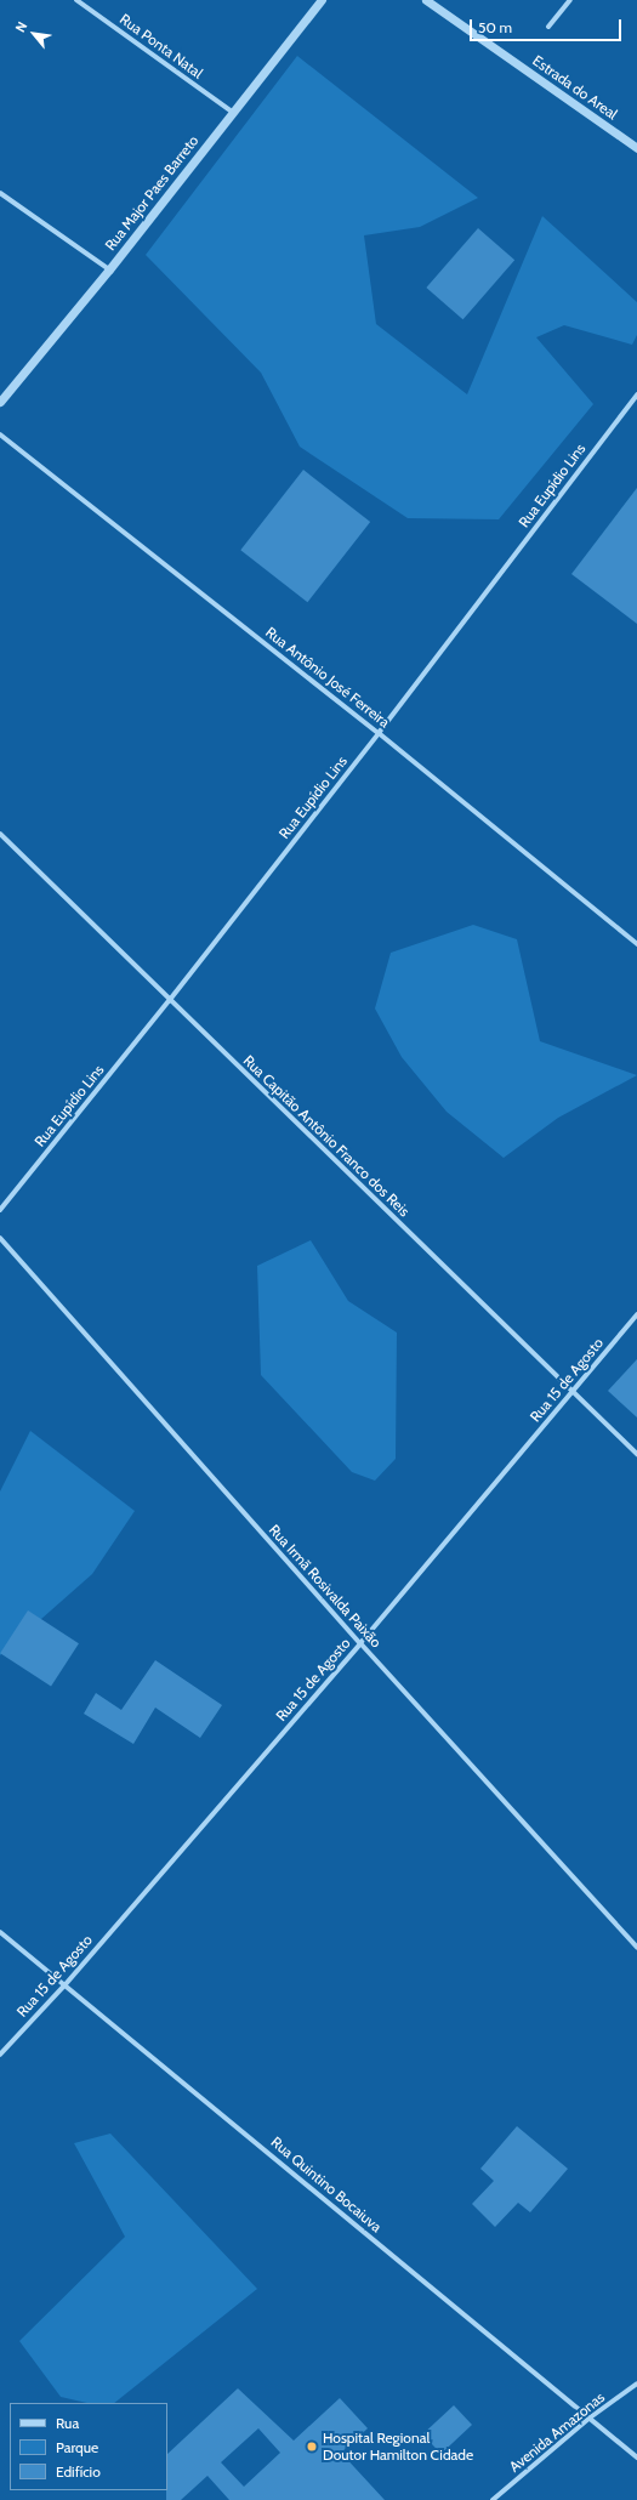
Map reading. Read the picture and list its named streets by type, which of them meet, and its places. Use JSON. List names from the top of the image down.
{
  "streets": {
    "street": [
      "Rua Ponta Natal",
      "Estrada do Areal",
      "Rua Major Paes Barreto",
      "Rua Eupídio Lins",
      "Rua Antônio José Ferreira",
      "Rua Capitão Antônio Franco dos Reis",
      "Rua 15 de Agosto",
      "Rua Irmã Rosivalda Paixão",
      "Rua Quintino Bocaiuva",
      "Avenida Amazonas"
    ]
  },
  "crossings": [
    ["Rua Ponta Natal", "Rua Major Paes Barreto"],
    ["Rua Eupídio Lins", "Rua Antônio José Ferreira"],
    ["Rua Eupídio Lins", "Rua Capitão Antônio Franco dos Reis"],
    ["Rua Capitão Antônio Franco dos Reis", "Rua 15 de Agosto"],
    ["Rua 15 de Agosto", "Rua Irmã Rosivalda Paixão"],
    ["Rua 15 de Agosto", "Rua Quintino Bocaiuva"],
    ["Rua Quintino Bocaiuva", "Avenida Amazonas"]
  ],
  "places": ["Hospital Regional Doutor Hamilton Cidade"],
  "legend": ["Rua", "Parque", "Edifício"],
  "scale_bar": "50 m",
  "north": "top left"
}
